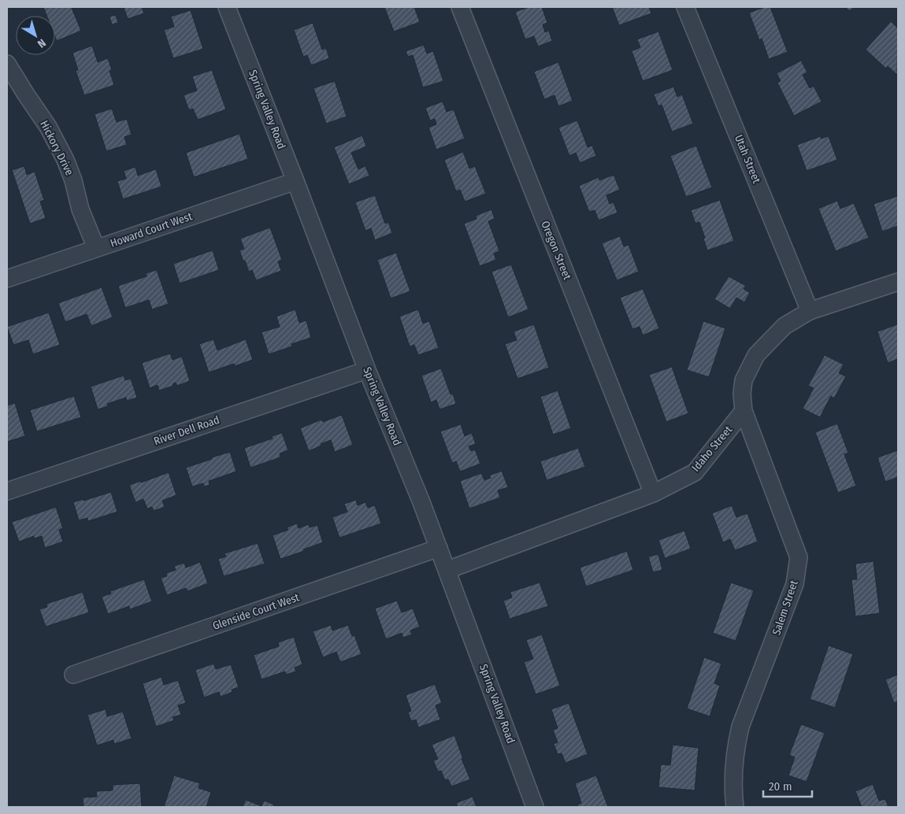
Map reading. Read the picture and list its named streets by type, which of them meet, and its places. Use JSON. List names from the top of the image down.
{
  "streets": {
    "street": [
      "Spring Valley Road",
      "Hickory Drive",
      "Utah Street",
      "Howard Court West",
      "Oregon Street",
      "River Dell Road",
      "Idaho Street",
      "Salem Street",
      "Glenside Court West"
    ]
  },
  "crossings": [
    ["Spring Valley Road", "Howard Court West"],
    ["Spring Valley Road", "River Dell Road"],
    ["Spring Valley Road", "Idaho Street"],
    ["Spring Valley Road", "Glenside Court West"],
    ["Hickory Drive", "Howard Court West"],
    ["Oregon Street", "Idaho Street"],
    ["Idaho Street", "Salem Street"]
  ],
  "scale_bar": "20 m",
  "north": "bottom right"
}
